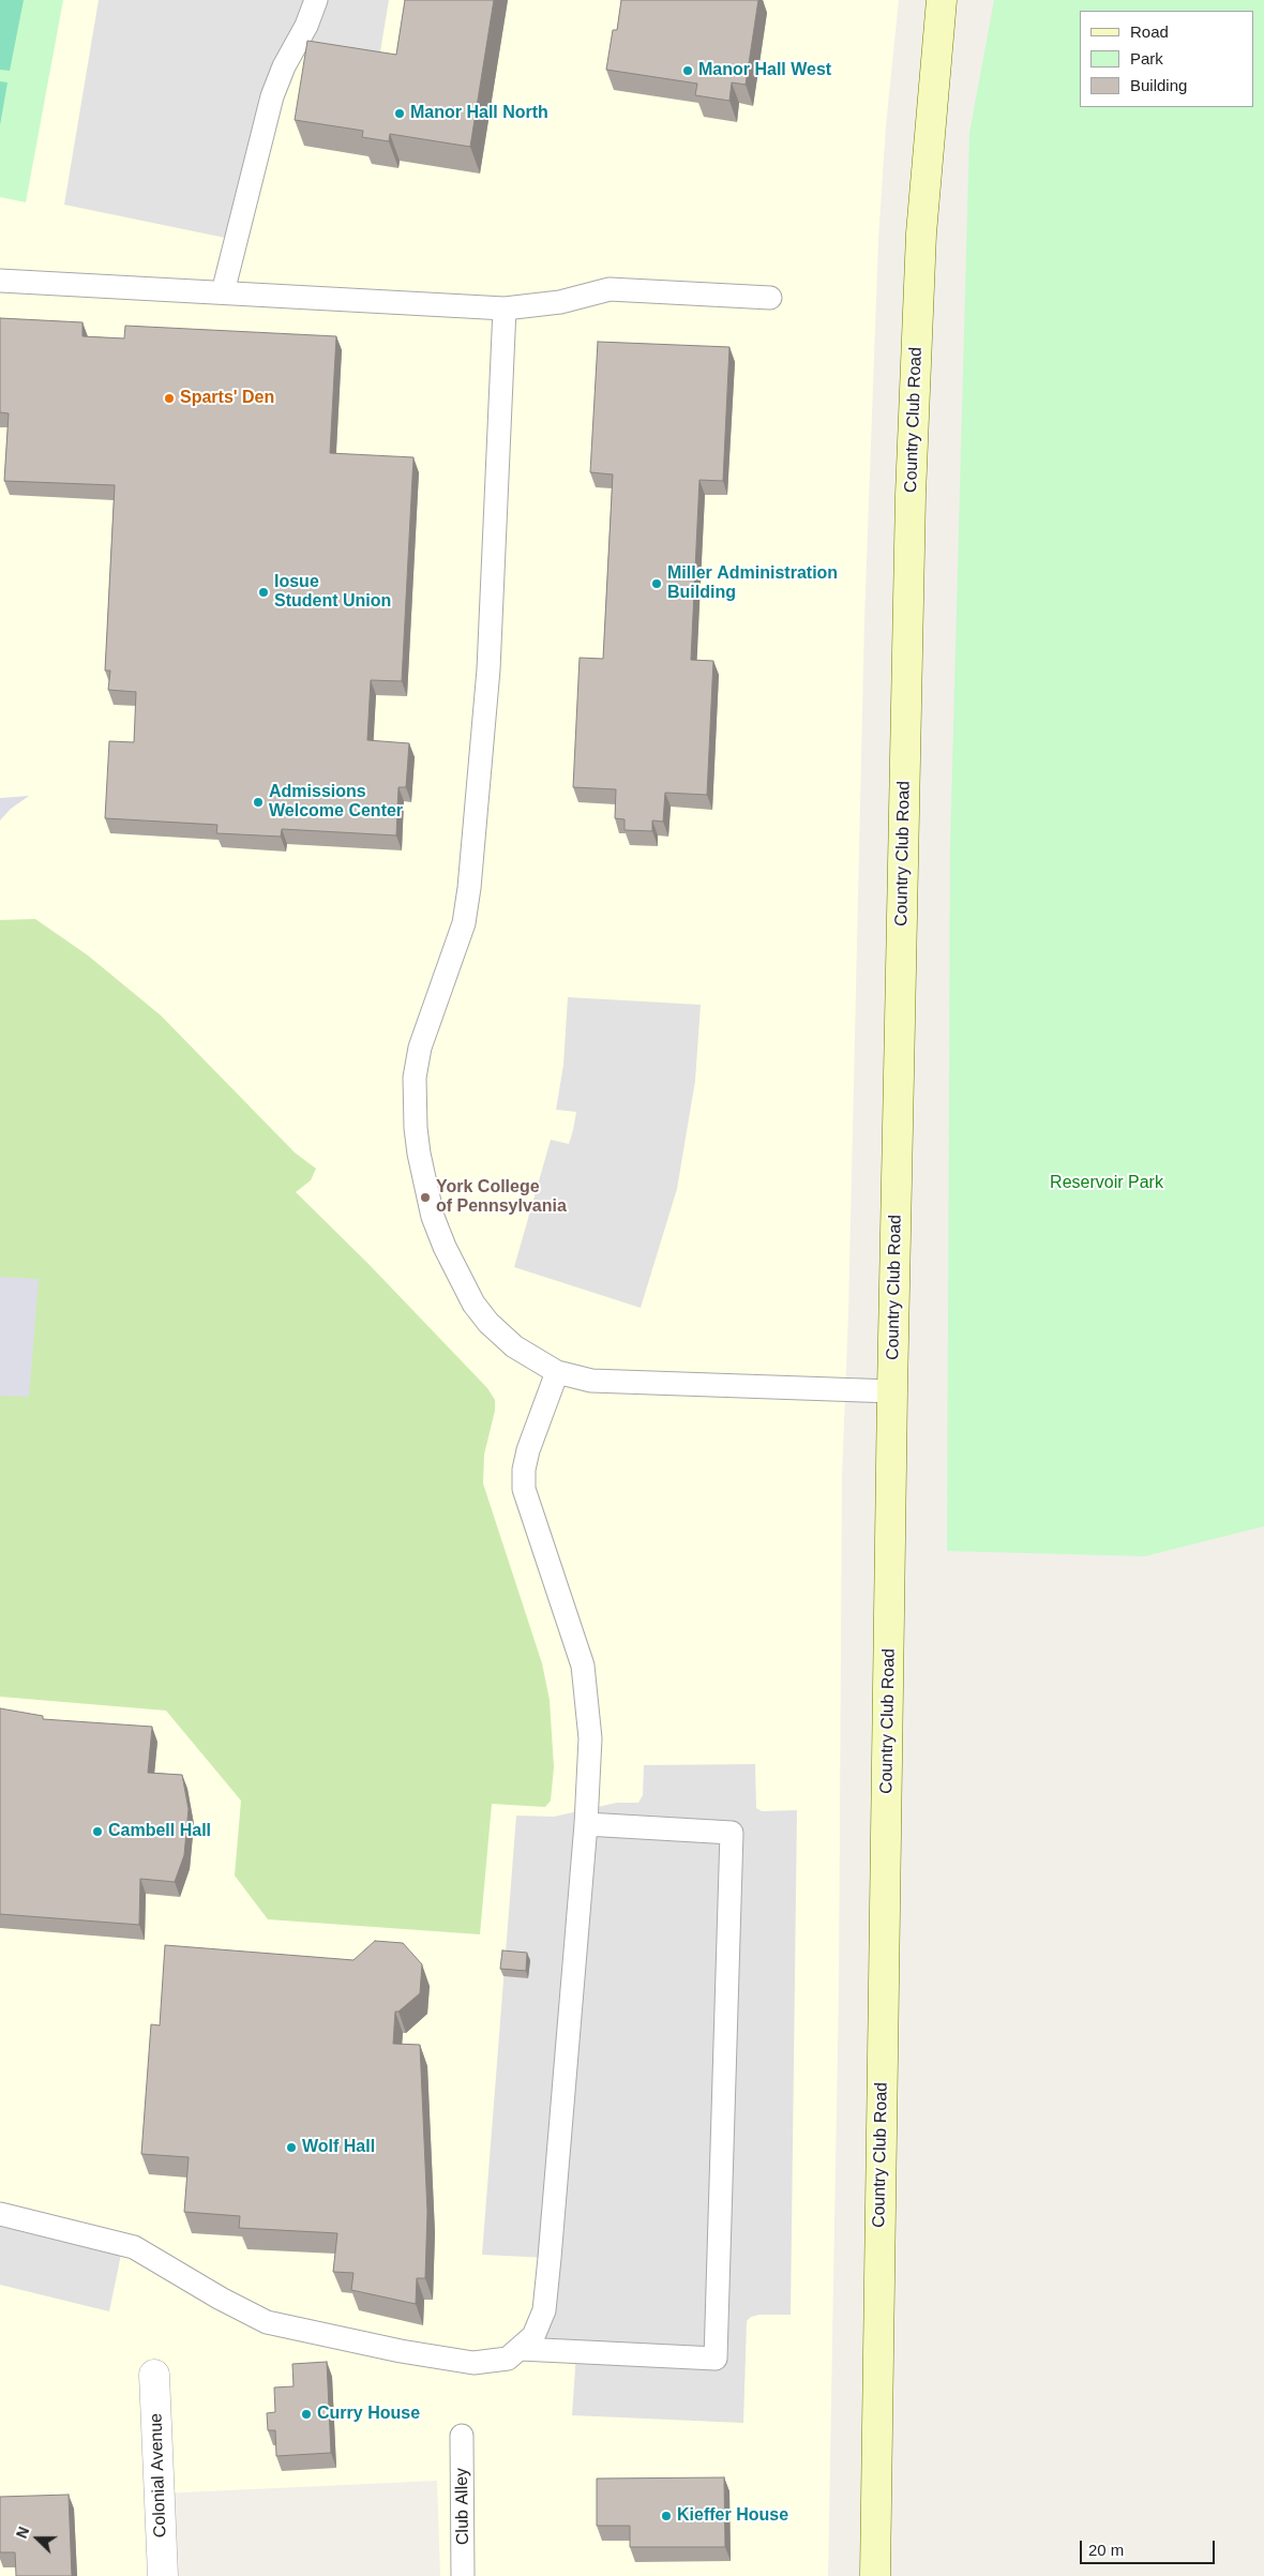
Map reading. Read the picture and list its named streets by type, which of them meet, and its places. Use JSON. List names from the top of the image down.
{
  "streets": {
    "main road": ["Country Club Road"],
    "street": ["Colonial Avenue"],
    "lane": ["Club Alley"]
  },
  "parks": ["Reservoir Park"],
  "places": [
    "Manor Hall West",
    "Manor Hall North",
    "Sparts' Den",
    "Miller Administration Building",
    "Iosue Student Union",
    "Admissions Welcome Center",
    "York College of Pennsylvania",
    "Cambell Hall",
    "Wolf Hall",
    "Curry House",
    "Kieffer House"
  ],
  "legend": ["Road", "Park", "Building"],
  "scale_bar": "20 m",
  "north": "left"
}
